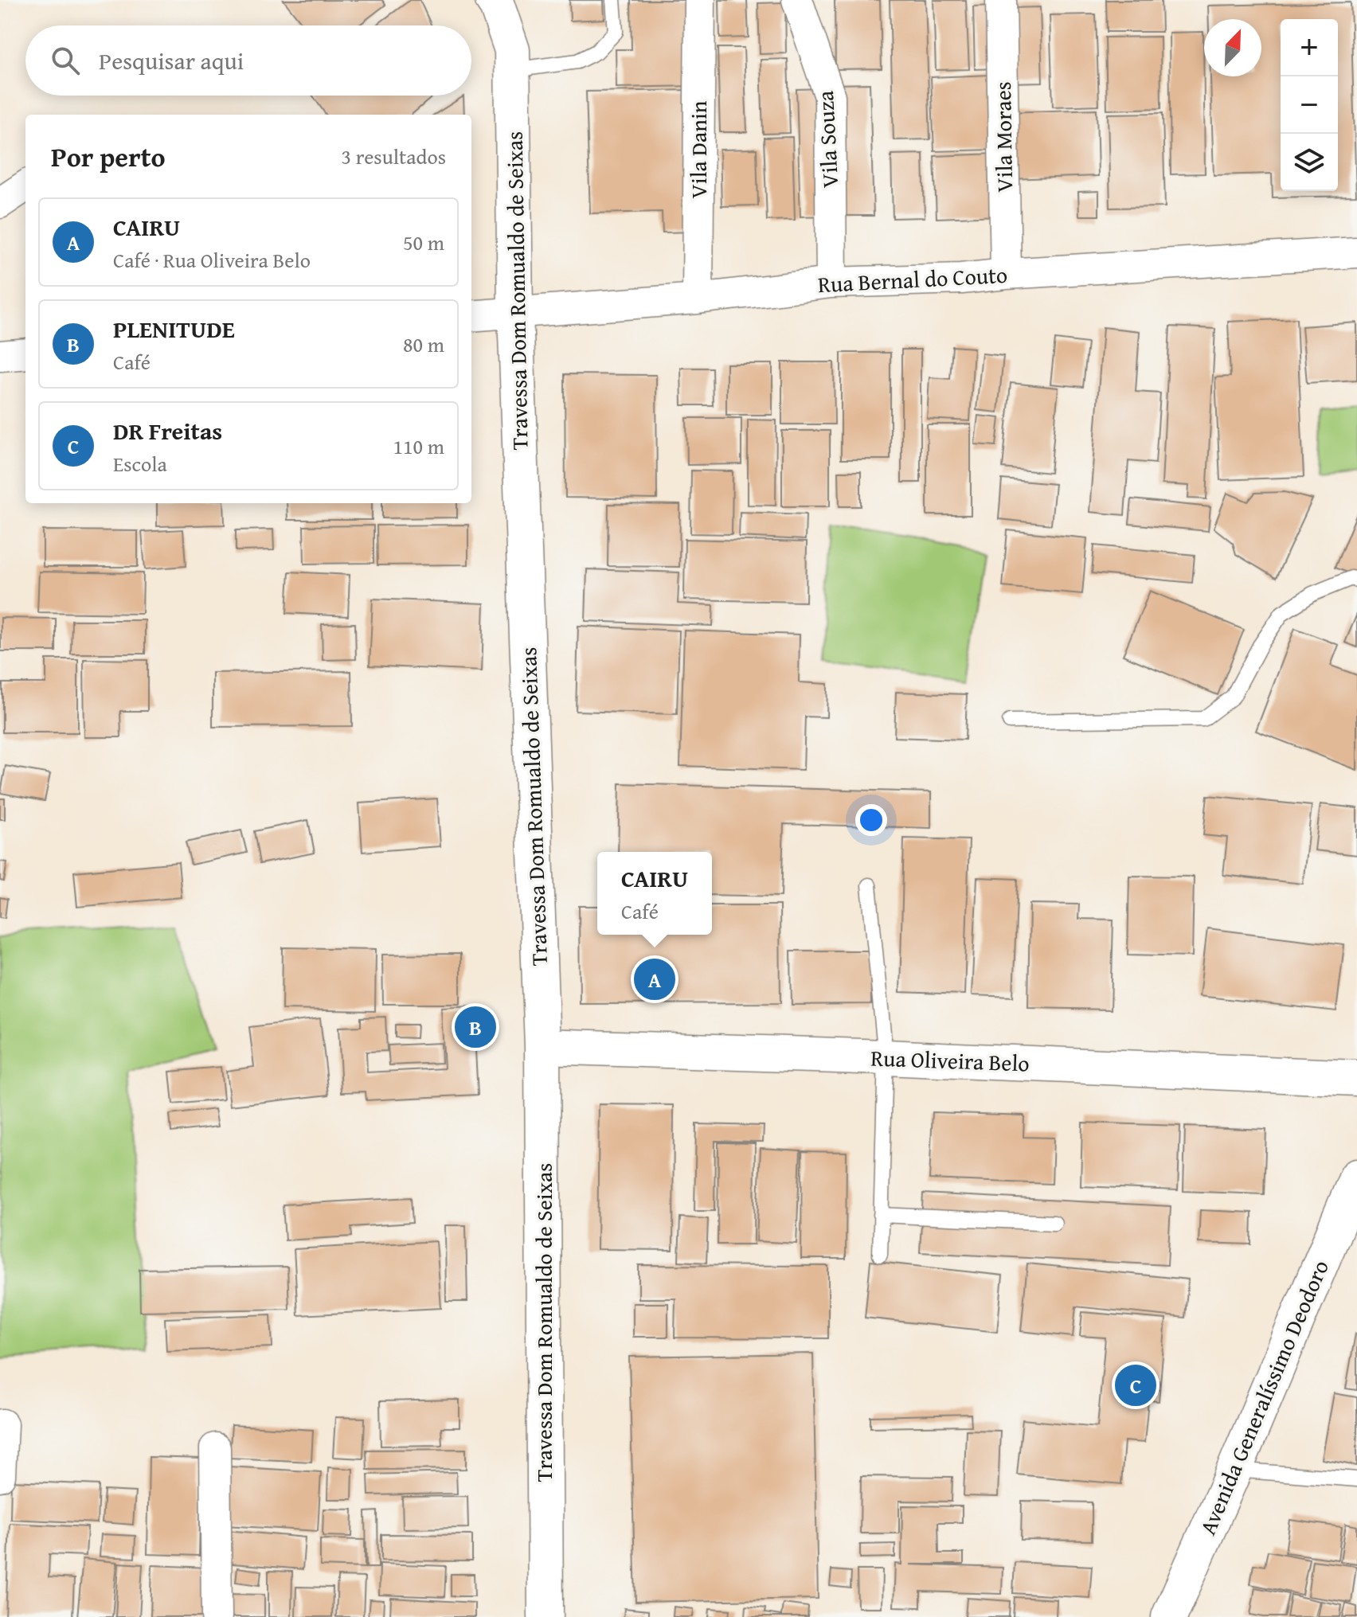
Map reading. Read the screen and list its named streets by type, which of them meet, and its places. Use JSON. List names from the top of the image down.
{
  "streets": {
    "street": [
      "Vila Moraes",
      "Vila Souza",
      "Vila Danin",
      "Rua Bernal do Couto",
      "Travessa Dom Romualdo de Seixas",
      "Rua Oliveira Belo",
      "Avenida Generalíssimo Deodoro"
    ]
  },
  "crossings": [
    ["Vila Moraes", "Rua Bernal do Couto"],
    ["Vila Souza", "Rua Bernal do Couto"],
    ["Vila Danin", "Rua Bernal do Couto"],
    ["Rua Bernal do Couto", "Travessa Dom Romualdo de Seixas"],
    ["Travessa Dom Romualdo de Seixas", "Rua Oliveira Belo"]
  ],
  "north": "top right",
  "page": {
    "map_buttons": ["+", "−"],
    "search": "Pesquisar aqui",
    "heading": ["Por perto", "3 resultados"],
    "list": [
      {
        "mark": "A",
        "name": "CAIRU",
        "note": "Café · Rua Oliveira Belo",
        "value": "50 m"
      },
      {
        "mark": "B",
        "name": "PLENITUDE",
        "note": "Café",
        "value": "80 m"
      },
      {
        "mark": "C",
        "name": "DR Freitas",
        "note": "Escola",
        "value": "110 m"
      }
    ],
    "popup": ["CAIRU", "Café"],
    "pins": ["A", "B", "C"]
  }
}
